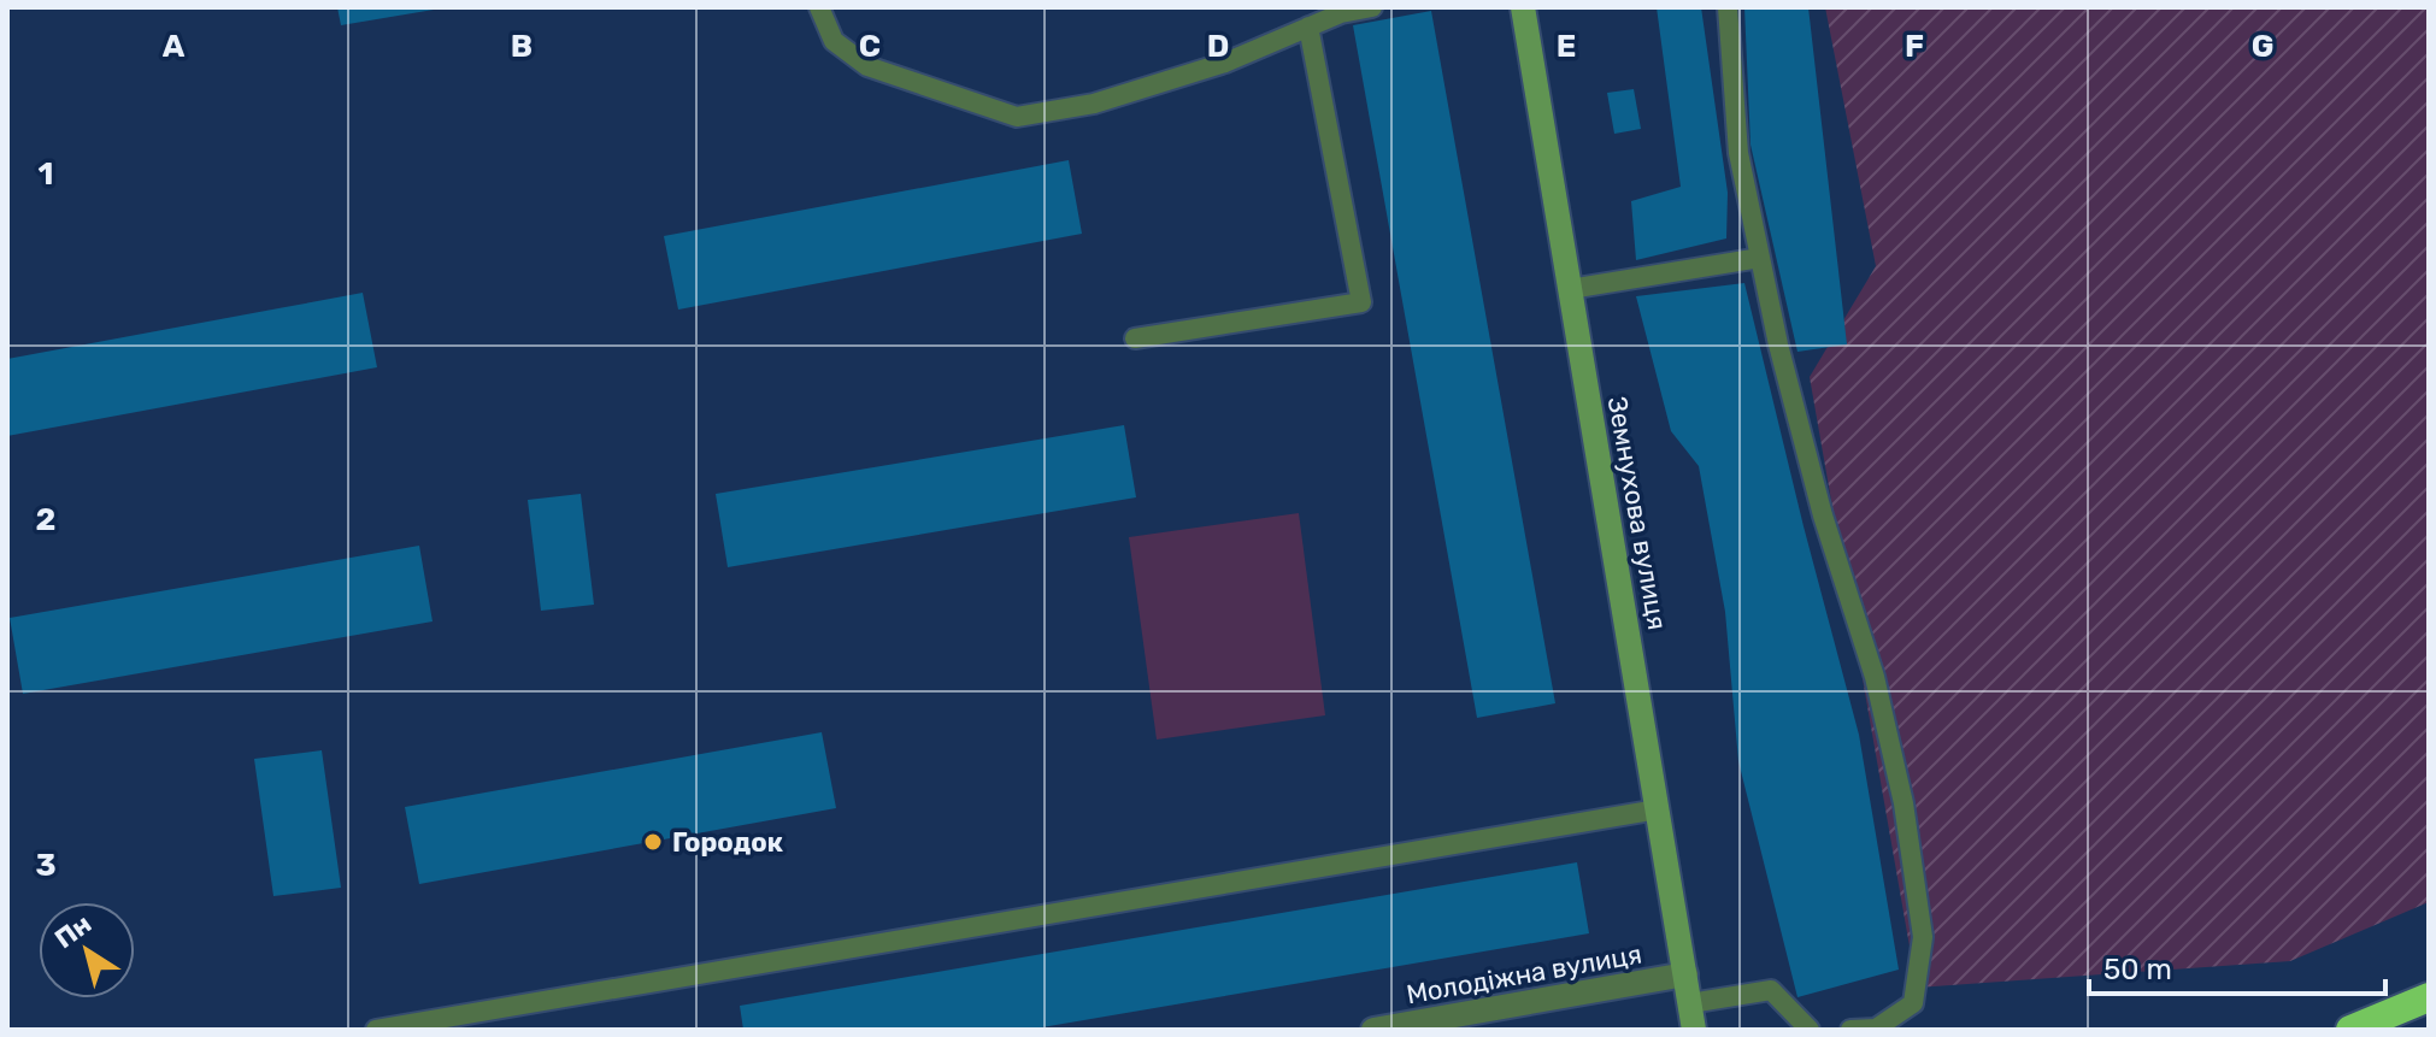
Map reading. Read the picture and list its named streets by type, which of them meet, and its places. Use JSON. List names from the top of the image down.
{
  "streets": {
    "street": ["Земнухова вулиця", "Молодіжна вулиця"]
  },
  "crossings": [
    ["Земнухова вулиця", "Молодіжна вулиця"]
  ],
  "places": ["Городок"],
  "scale_bar": "50 m",
  "north": "top left",
  "grid": {
    "columns": [
      "A",
      "B",
      "C",
      "D",
      "E",
      "F",
      "G"
    ],
    "rows": ["1", "2", "3"]
  }
}
